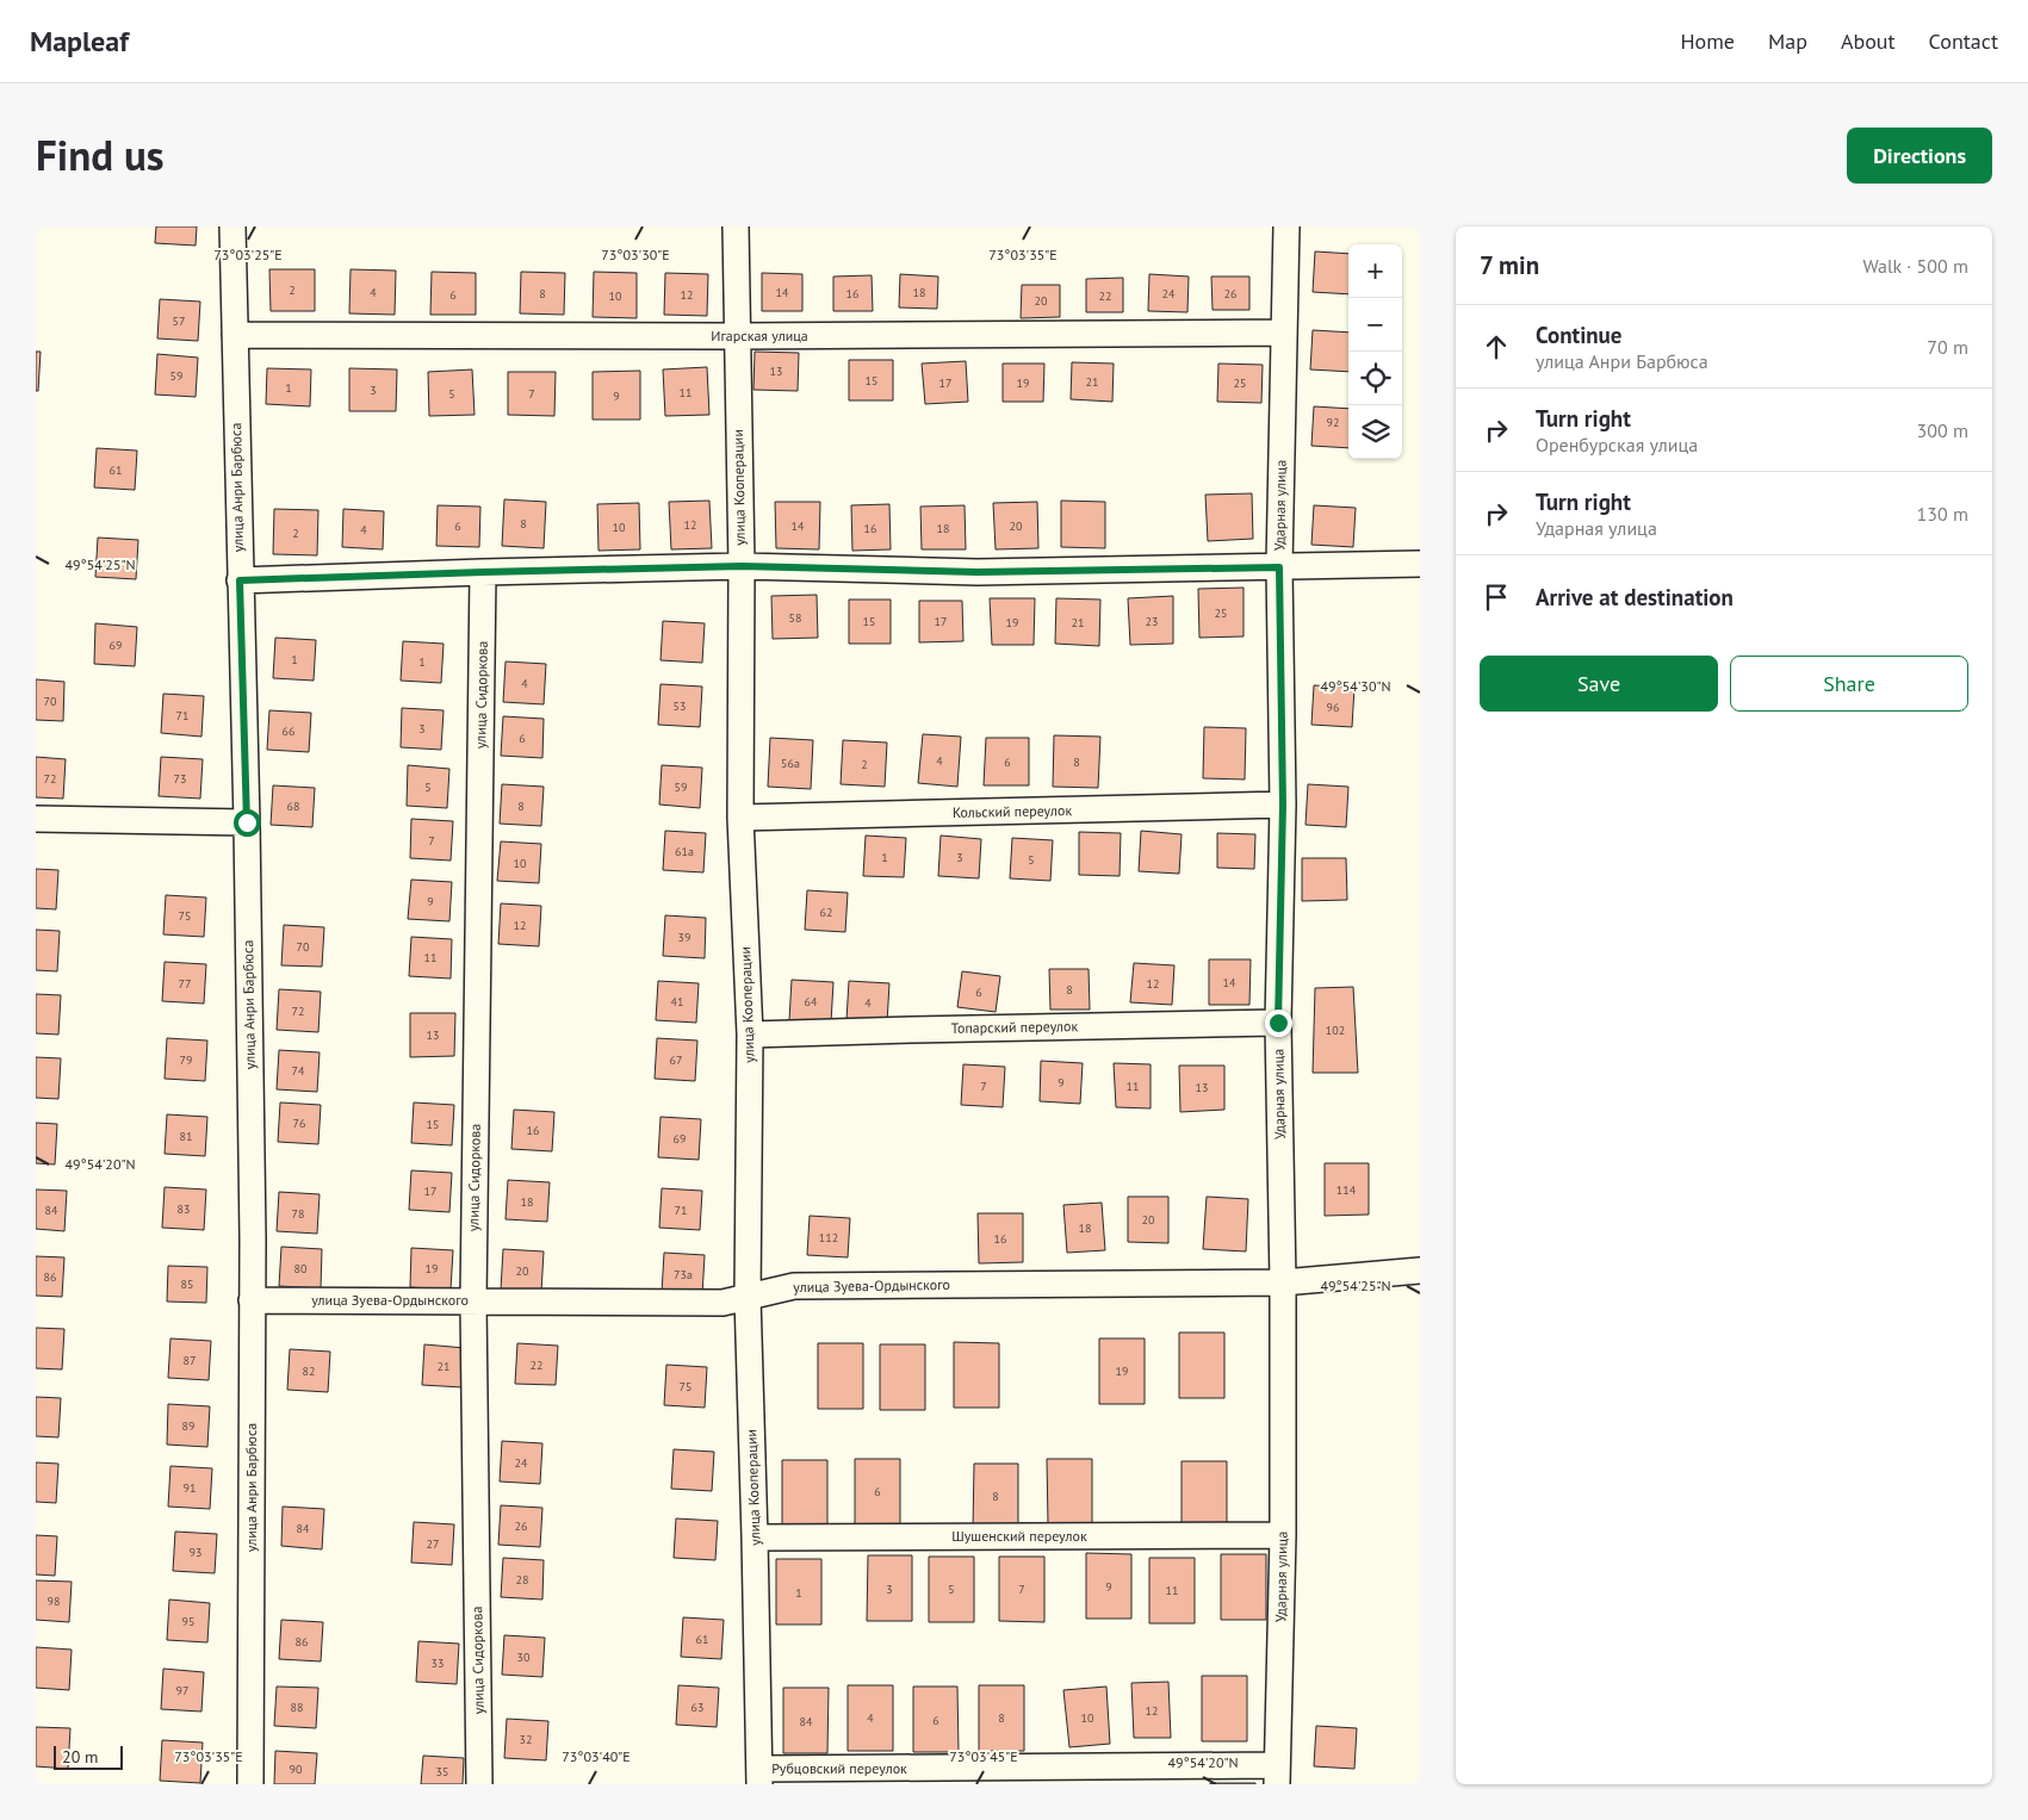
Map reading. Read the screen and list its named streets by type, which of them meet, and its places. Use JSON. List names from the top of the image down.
{
  "streets": {
    "street": [
      "Игарская улица",
      "улица Анри Барбюса",
      "улица Кооперации",
      "Ударная улица",
      "улица Сидоркова",
      "Кольский переулок",
      "Топарский переулок",
      "улица Зуева-Ордынского",
      "Шушенский переулок",
      "Рубцовский переулок"
    ]
  },
  "crossings": [
    ["Игарская улица", "улица Анри Барбюса"],
    ["Игарская улица", "улица Кооперации"],
    ["Игарская улица", "Ударная улица"],
    ["улица Анри Барбюса", "улица Зуева-Ордынского"],
    ["улица Кооперации", "Кольский переулок"],
    ["улица Кооперации", "Топарский переулок"],
    ["улица Кооперации", "улица Зуева-Ордынского"],
    ["улица Кооперации", "Шушенский переулок"],
    ["улица Кооперации", "Рубцовский переулок"],
    ["Ударная улица", "Кольский переулок"],
    ["Ударная улица", "Топарский переулок"],
    ["Ударная улица", "улица Зуева-Ордынского"],
    ["Ударная улица", "Шушенский переулок"],
    ["Ударная улица", "Рубцовский переулок"],
    ["улица Сидоркова", "улица Зуева-Ордынского"]
  ],
  "house_numbers": [
    "2",
    "4",
    "14",
    "18",
    "8",
    "16",
    "24",
    "26",
    "6",
    "12",
    "10",
    "22",
    "20",
    "57",
    "13",
    "59",
    "15",
    "21",
    "17",
    "19",
    "25",
    "1",
    "3",
    "11",
    "5",
    "7",
    "9",
    "92",
    "61",
    "8",
    "12",
    "6",
    "14",
    "20",
    "10",
    "16",
    "18",
    "4",
    "2",
    "25",
    "58",
    "15",
    "17",
    "23",
    "19",
    "21",
    "69",
    "1",
    "1",
    "4",
    "70",
    "53",
    "96",
    "71",
    "3",
    "66",
    "6",
    "4",
    "6",
    "8",
    "56а",
    "2",
    "72",
    "73",
    "5",
    "59",
    "68",
    "8",
    "7",
    "61а",
    "1",
    "3",
    "5",
    "10",
    "9",
    "62",
    "75",
    "12",
    "39",
    "70",
    "11",
    "14",
    "77",
    "12",
    "8",
    "6",
    "41",
    "64",
    "4",
    "72",
    "102",
    "13",
    "79",
    "67",
    "74",
    "9",
    "7",
    "11",
    "13",
    "76",
    "15",
    "16",
    "81",
    "69",
    "114",
    "17",
    "18",
    "83",
    "84",
    "71",
    "78",
    "20",
    "18",
    "112",
    "16",
    "80",
    "19",
    "20",
    "73а",
    "86",
    "85",
    "87",
    "22",
    "21",
    "82",
    "19",
    "75",
    "89",
    "24",
    "91",
    "6",
    "8",
    "26",
    "84",
    "27",
    "93",
    "28",
    "9",
    "3",
    "5",
    "7",
    "11",
    "1",
    "98",
    "95",
    "61",
    "86",
    "30",
    "33",
    "97",
    "88",
    "63",
    "12",
    "4",
    "8",
    "10",
    "6",
    "84",
    "32",
    "90",
    "35"
  ],
  "scale_bar": "20 m",
  "page": {
    "header": "Mapleaf",
    "nav": [
      "Home",
      "Map",
      "About",
      "Contact"
    ],
    "title": "Find us",
    "buttons": [
      "Directions",
      ["Save", "Share"]
    ],
    "heading": ["7 min", "Walk · 500 m"],
    "map_buttons": ["+", "−"],
    "list": [
      ["Continue", "улица Анри Барбюса", "70 m"],
      ["Turn right", "Оренбурская улица", "300 m"],
      ["Turn right", "Ударная улица", "130 m"],
      "Arrive at destination"
    ],
    "scale": "20 m"
  },
  "coordinates": [
    "73°03'25\"E",
    "73°03'30\"E",
    "73°03'35\"E",
    "49°54'25\"N",
    "49°54'30\"N",
    "49°54'20\"N",
    "73°03'40\"E",
    "73°03'45\"E"
  ]
}
